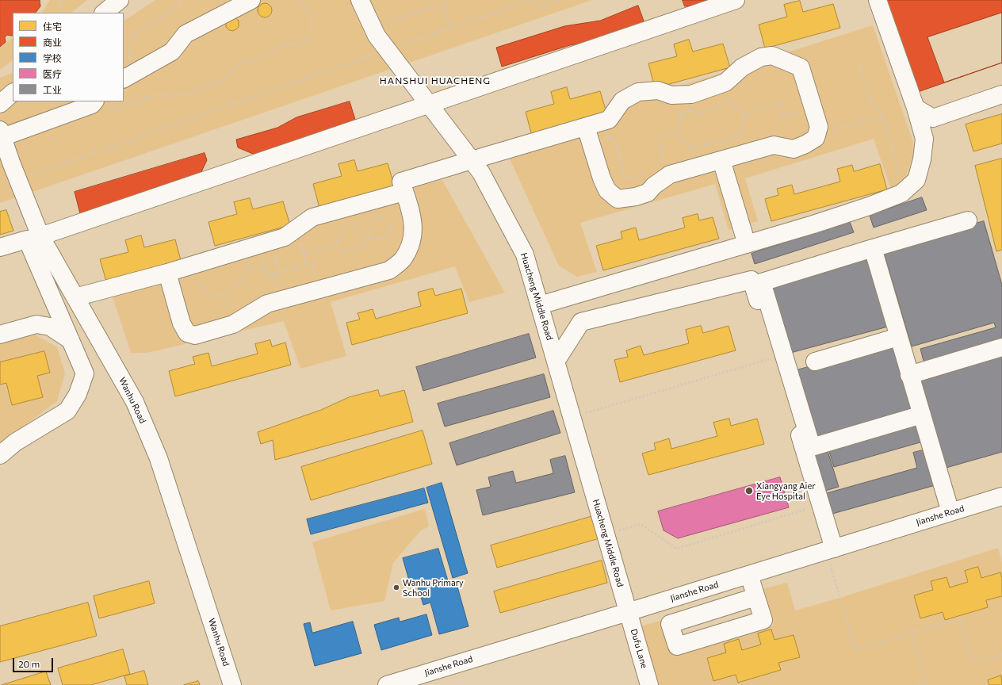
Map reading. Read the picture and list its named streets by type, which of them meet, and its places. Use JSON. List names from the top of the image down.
{
  "streets": {
    "street": [
      "Huacheng Middle Road",
      "Wanhu Road",
      "Jianshe Road",
      "Dufu Lane"
    ]
  },
  "crossings": [
    ["Huacheng Middle Road", "Jianshe Road"],
    ["Huacheng Middle Road", "Dufu Lane"],
    ["Jianshe Road", "Dufu Lane"]
  ],
  "districts": ["HANSHUI HUACHENG"],
  "places": ["Xiangyang Aier Eye Hospital", "Wanhu Primary School"],
  "legend": [
    "住宅",
    "商业",
    "学校",
    "医疗",
    "工业"
  ],
  "scale_bar": "20 m"
}
